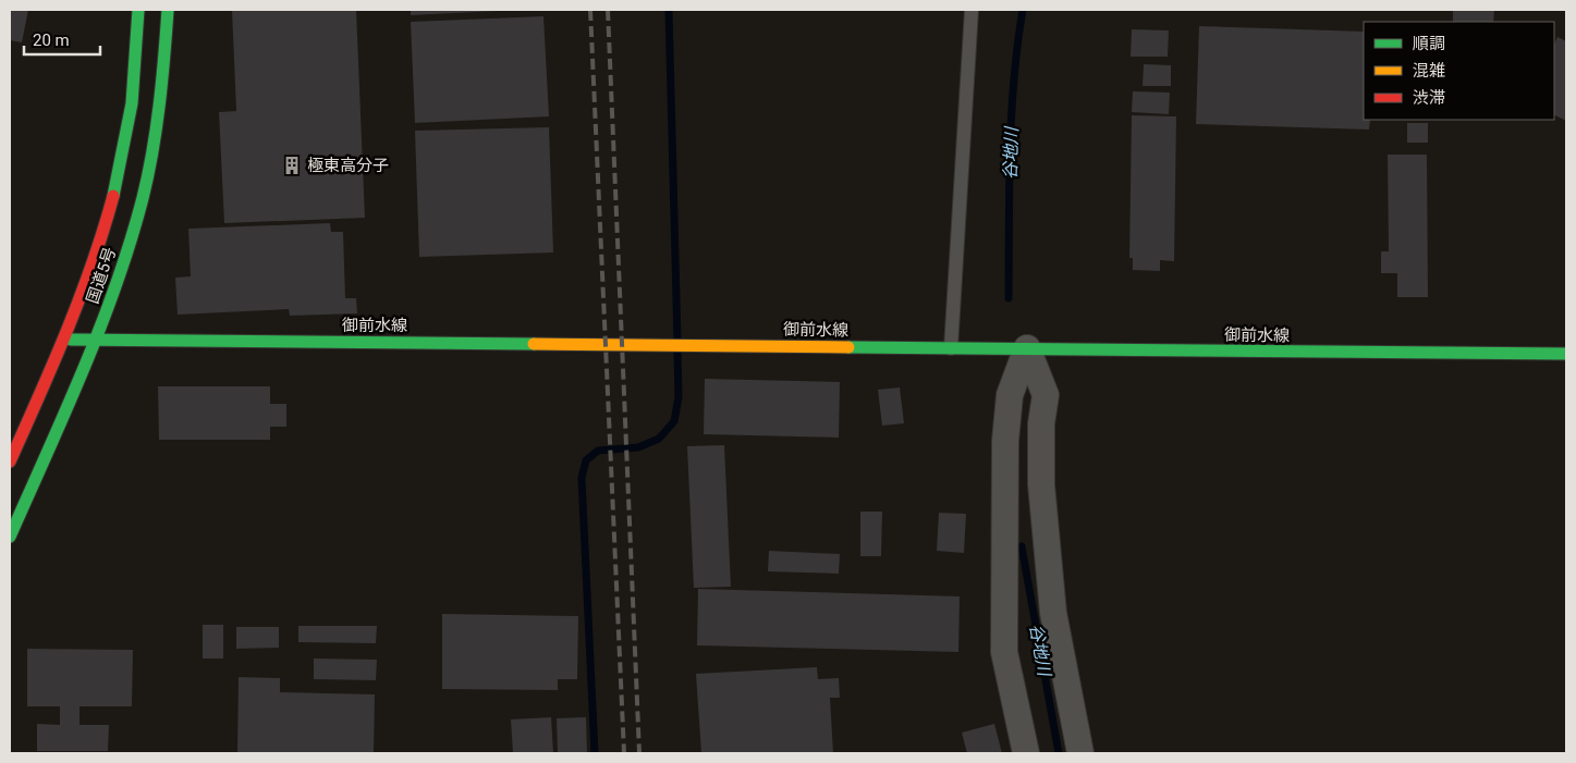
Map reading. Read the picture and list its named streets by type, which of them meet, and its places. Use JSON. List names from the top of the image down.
{
  "streets": {
    "main road": ["国道5号", "御前水線"]
  },
  "crossings": [
    ["国道5号", "御前水線"]
  ],
  "water": ["谷地川"],
  "places": {
    "building": ["極東高分子"]
  },
  "legend": ["順調", "混雑", "渋滞"],
  "scale_bar": "20 m"
}
